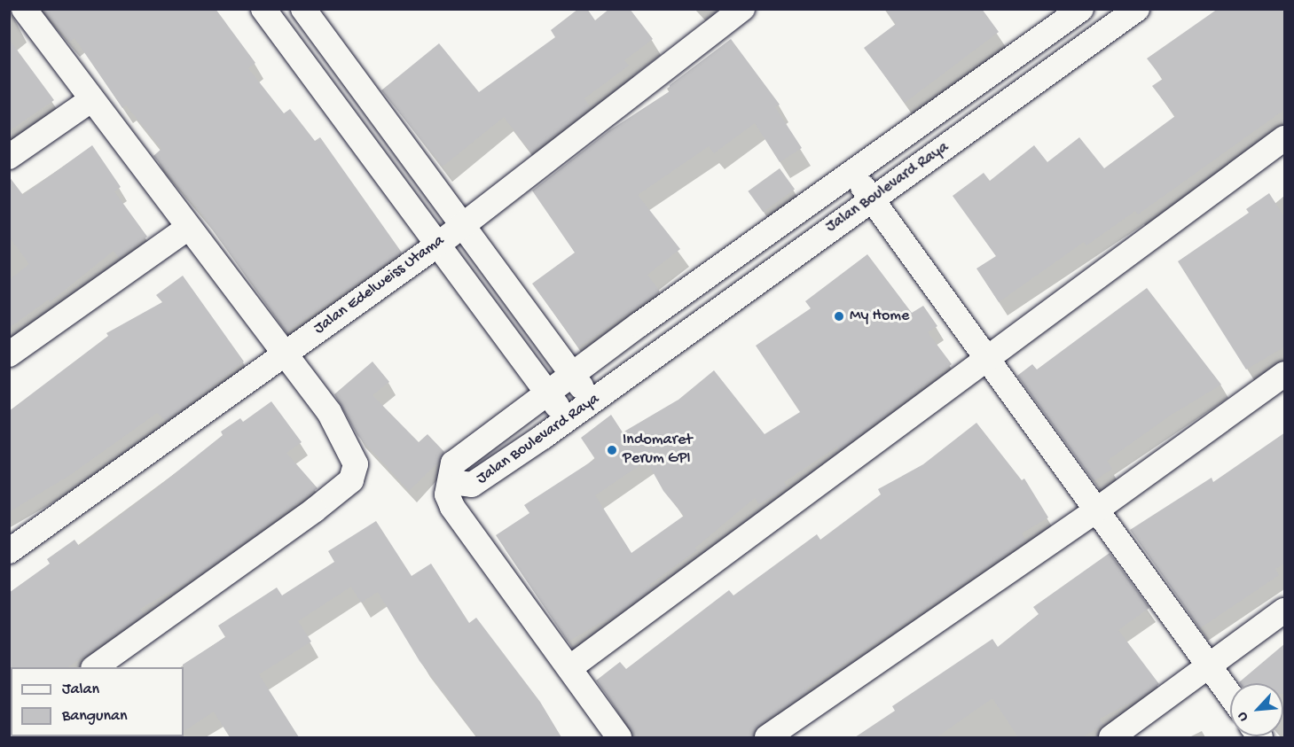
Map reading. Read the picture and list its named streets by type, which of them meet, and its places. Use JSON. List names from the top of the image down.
{
  "streets": {
    "street": ["Jalan Boulevard Raya", "Jalan Edelweiss Utama"]
  },
  "places": ["My Home", "Indomaret Perum GPI"],
  "legend": ["Jalan", "Bangunan"],
  "north": "bottom left"
}
